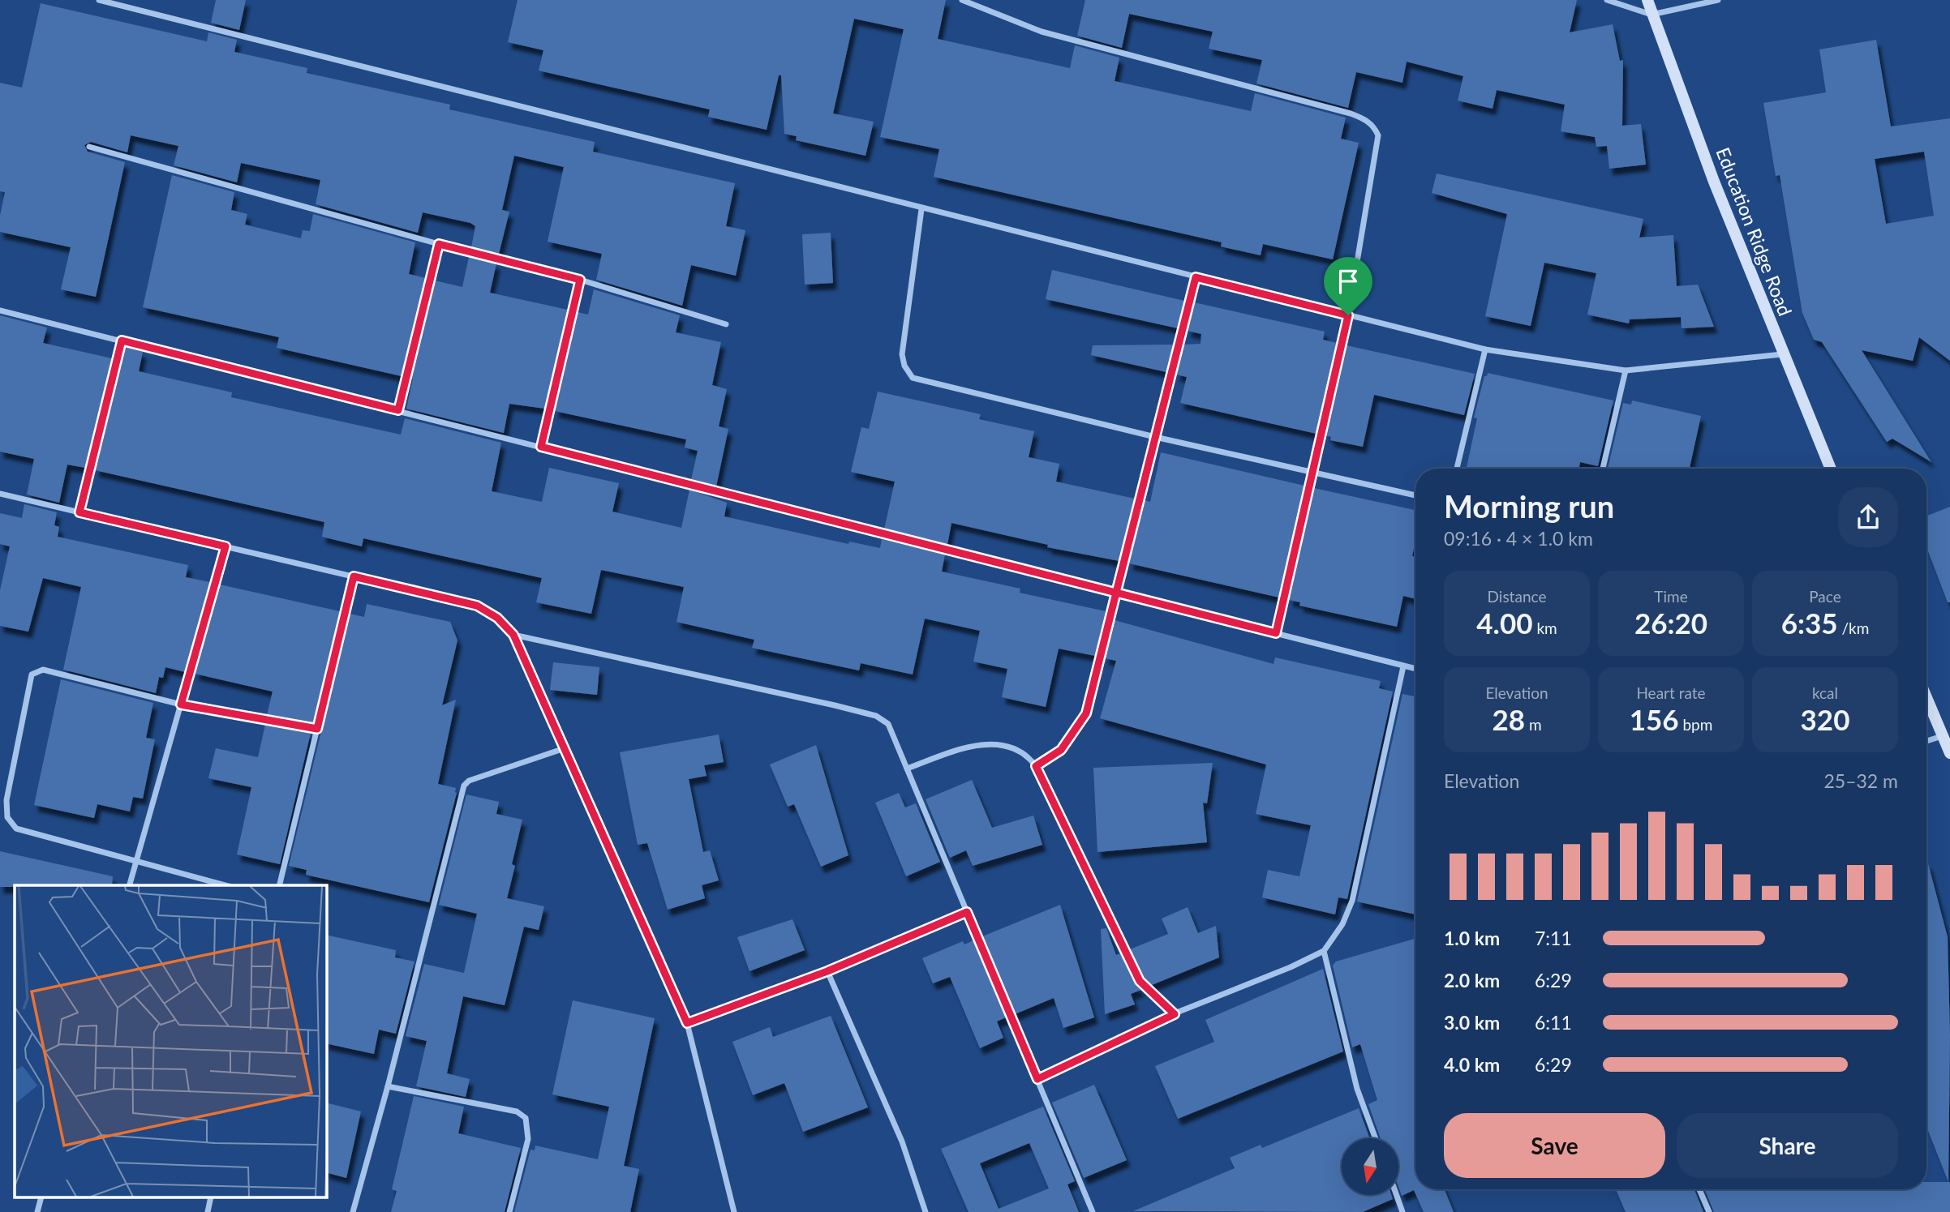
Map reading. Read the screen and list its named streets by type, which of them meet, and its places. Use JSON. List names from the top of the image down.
{
  "streets": {
    "street": ["Education Ridge Road"]
  },
  "north": "bottom",
  "page": {
    "heading": ["Morning run", "09:16 · 4 × 1.0 km"],
    "stats": [
      ["Distance", "4.00 km"],
      ["Time", "26:20"],
      ["Pace", "6:35 /km"],
      ["Elevation", "28 m"],
      ["Heart rate", "156 bpm"],
      ["kcal", "320"]
    ],
    "chart": ["Elevation", "25–32 m"],
    "list": [
      {
        "name": "1.0 km",
        "note": "7:11"
      },
      {
        "name": "2.0 km",
        "note": "6:29"
      },
      {
        "name": "3.0 km",
        "note": "6:11"
      },
      {
        "name": "4.0 km",
        "note": "6:29"
      }
    ],
    "buttons": ["Save", "Share"]
  }
}
